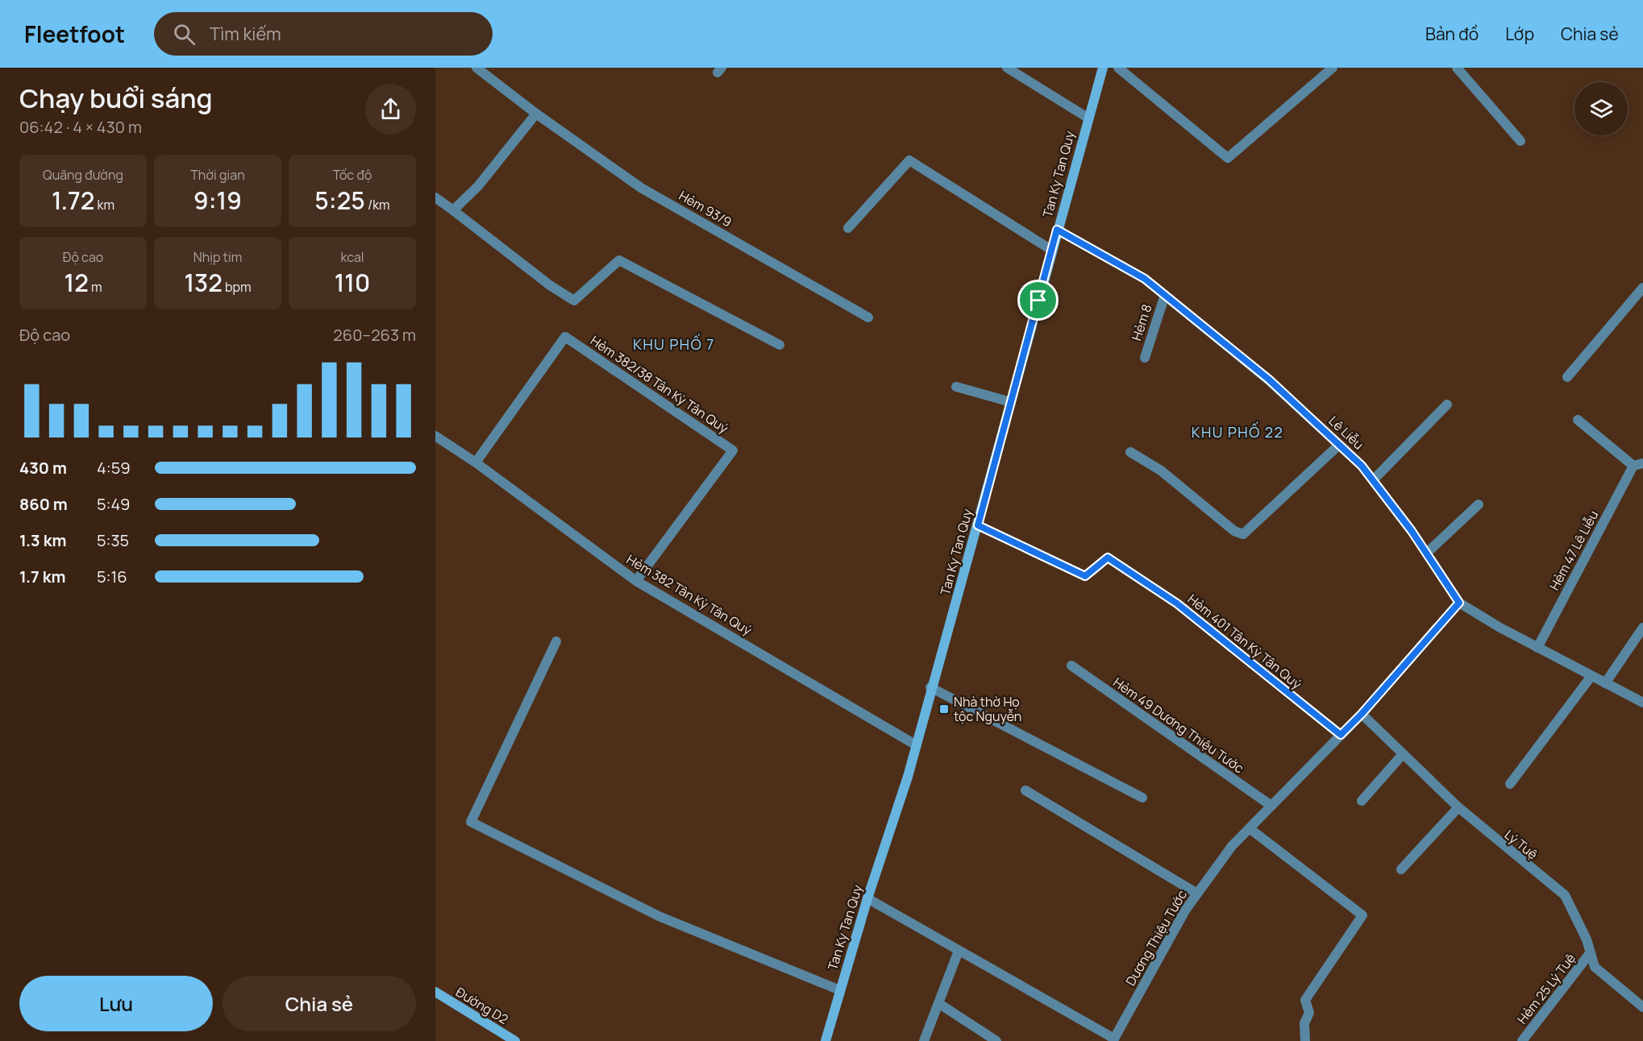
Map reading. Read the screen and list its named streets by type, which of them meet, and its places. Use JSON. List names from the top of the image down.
{
  "streets": {
    "main road": ["Tan Ky Tan Quy", "Đường D2"],
    "street": [
      "Hẻm 93/9",
      "Hẻm 8",
      "Hẻm 382/38 Tân Kỳ Tân Quý",
      "Lê Liễu",
      "Hẻm 47 Lê Liễu",
      "Hẻm 382 Tân Kỳ Tân Quý",
      "Hẻm 401 Tân Kỳ Tân Quý",
      "Hẻm 49 Dương Thiệu Tước",
      "Lý Tuệ",
      "Dương Thiệu Tước",
      "Hẻm 25 Lý Tuệ"
    ]
  },
  "crossings": [
    ["Tan Ky Tan Quy", "Lê Liễu"],
    ["Tan Ky Tan Quy", "Hẻm 382 Tân Kỳ Tân Quý"],
    ["Tan Ky Tan Quy", "Hẻm 401 Tân Kỳ Tân Quý"],
    ["Tan Ky Tan Quy", "Dương Thiệu Tước"],
    ["Hẻm 8", "Lê Liễu"],
    ["Hẻm 382/38 Tân Kỳ Tân Quý", "Hẻm 382 Tân Kỳ Tân Quý"],
    ["Lê Liễu", "Hẻm 47 Lê Liễu"],
    ["Lê Liễu", "Dương Thiệu Tước"],
    ["Hẻm 401 Tân Kỳ Tân Quý", "Dương Thiệu Tước"],
    ["Hẻm 49 Dương Thiệu Tước", "Dương Thiệu Tước"],
    ["Lý Tuệ", "Dương Thiệu Tước"],
    ["Lý Tuệ", "Hẻm 25 Lý Tuệ"]
  ],
  "districts": ["KHU PHỐ 7", "KHU PHỐ 22"],
  "places": {
    "transit": ["Nhà thờ Họ tộc Nguyễn"]
  },
  "page": {
    "header": "Fleetfoot",
    "search": "Tìm kiếm",
    "nav": ["Bản đồ", "Lớp", "Chia sẻ"],
    "heading": ["Chạy buổi sáng", "06:42 · 4 × 430 m"],
    "stats": [
      ["Quãng đường", "1.72 km"],
      ["Thời gian", "9:19"],
      ["Tốc độ", "5:25 /km"],
      ["Độ cao", "12 m"],
      ["Nhịp tim", "132 bpm"],
      ["kcal", "110"]
    ],
    "chart": ["Độ cao", "260–263 m"],
    "list": [
      {
        "name": "430 m",
        "note": "4:59"
      },
      {
        "name": "860 m",
        "note": "5:49"
      },
      {
        "name": "1.3 km",
        "note": "5:35"
      },
      {
        "name": "1.7 km",
        "note": "5:16"
      }
    ],
    "buttons": ["Lưu", "Chia sẻ"]
  }
}
